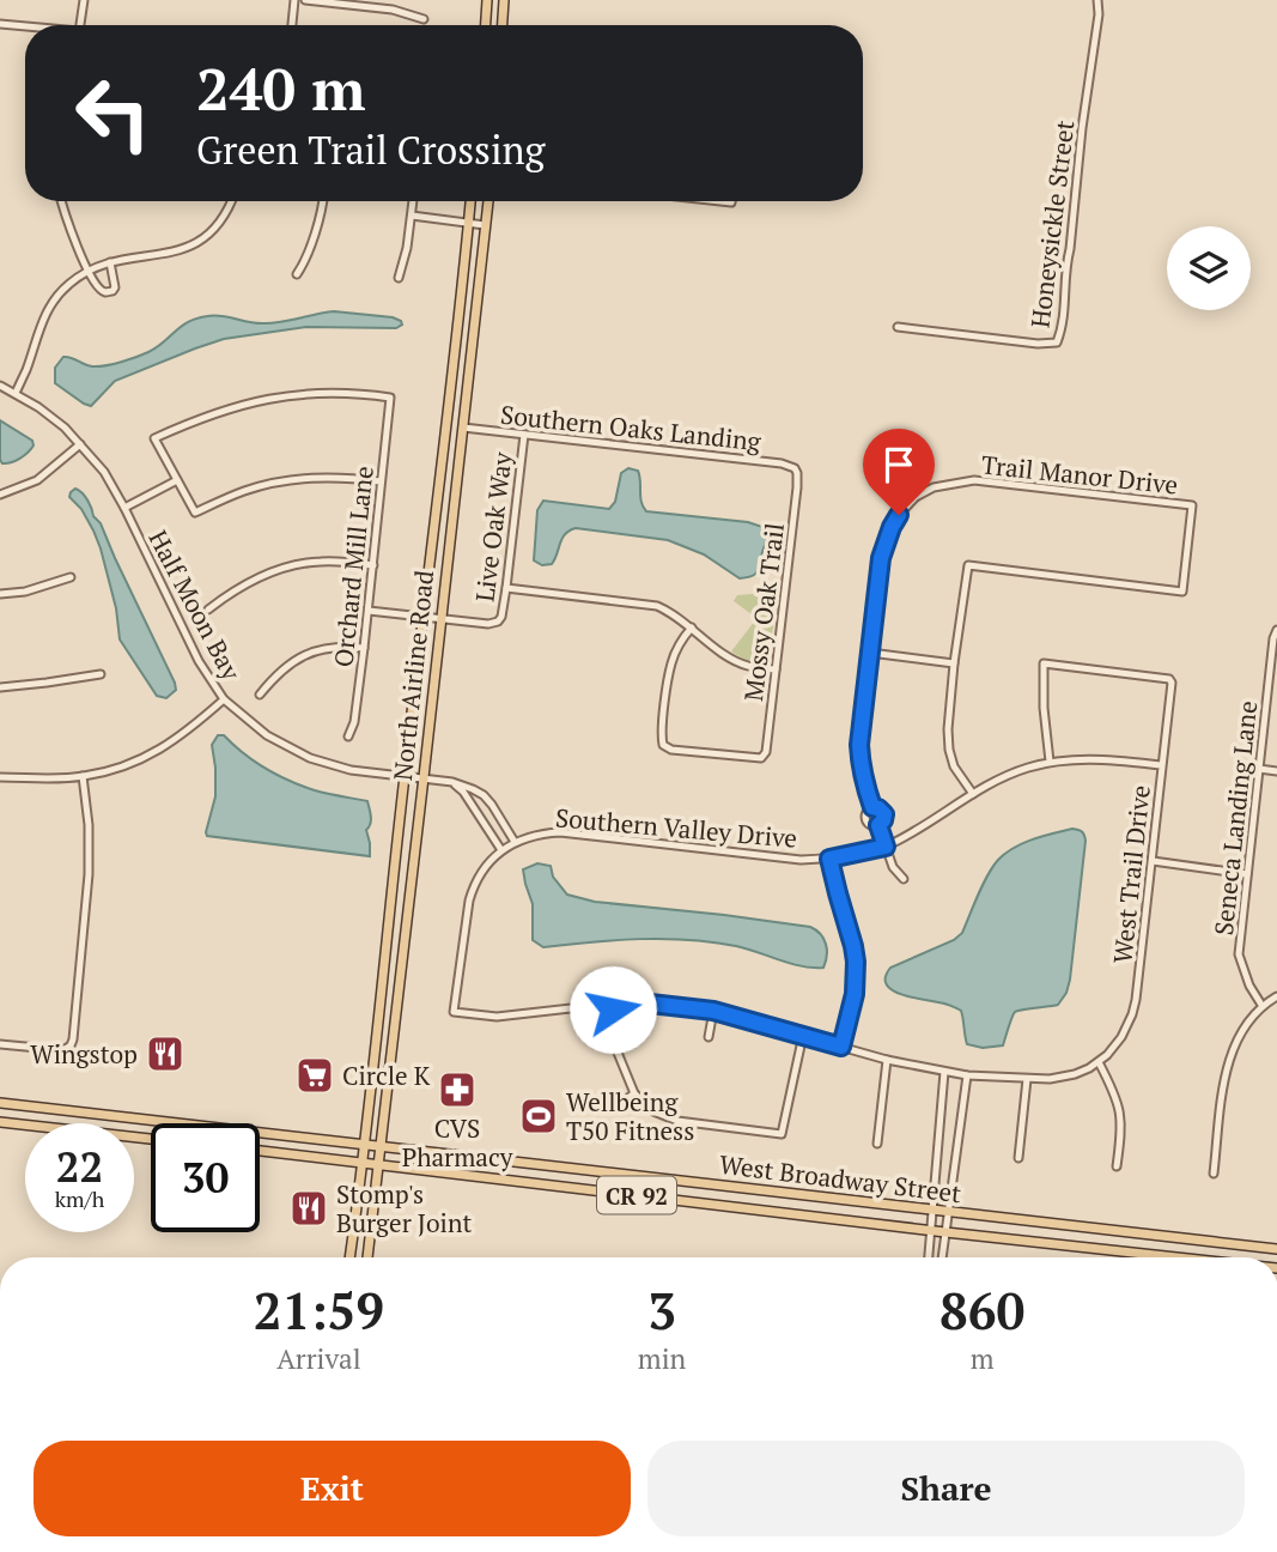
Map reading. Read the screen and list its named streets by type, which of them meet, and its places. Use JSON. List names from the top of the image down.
{
  "streets": {
    "main road": ["North Airline Road", "West Broadway Street", "CR 92"],
    "street": [
      "Honeysickle Street",
      "Southern Oaks Landing",
      "Trail Manor Drive",
      "Live Oak Way",
      "Orchard Mill Lane",
      "Half Moon Bay",
      "Mossy Oak Trail",
      "Seneca Landing Lane",
      "Southern Valley Drive",
      "West Trail Drive"
    ]
  },
  "crossings": [
    ["Southern Oaks Landing", "Live Oak Way"],
    ["Southern Oaks Landing", "Mossy Oak Trail"],
    ["Southern Oaks Landing", "North Airline Road"],
    ["Live Oak Way", "North Airline Road"],
    ["Half Moon Bay", "North Airline Road"],
    ["Half Moon Bay", "Southern Valley Drive"],
    ["North Airline Road", "West Broadway Street"],
    ["Southern Valley Drive", "West Trail Drive"]
  ],
  "places": {
    "restaurant": ["Wingstop", "Stomp's Burger Joint"],
    "supermarket": ["Circle K"],
    "pharmacy": ["CVS Pharmacy"],
    "sports": ["Wellbeing T50 Fitness"]
  },
  "page": {
    "turn": ["240 m", "Green Trail Crossing"],
    "speed": "22 km/h",
    "limit": "30",
    "eta": [
      "21:59",
      "Arrival",
      "3",
      "min",
      "860",
      "m"
    ],
    "buttons": ["Exit", "Share"]
  }
}
